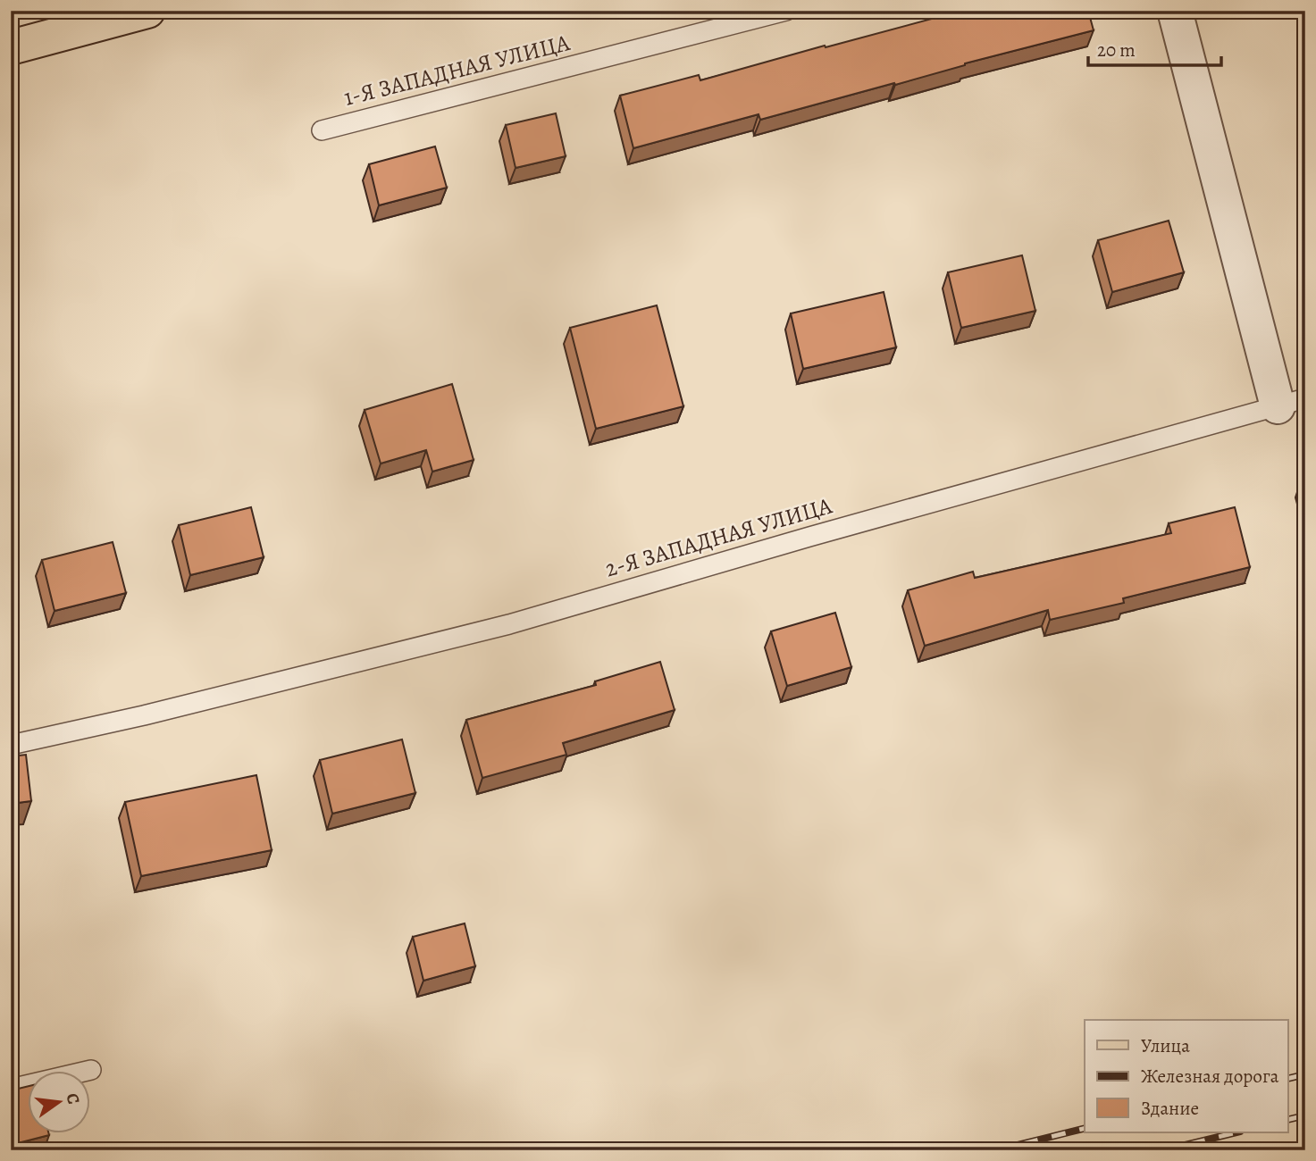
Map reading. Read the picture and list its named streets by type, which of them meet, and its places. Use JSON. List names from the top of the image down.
{
  "streets": {
    "lane": ["1-Я ЗАПАДНАЯ УЛИЦА", "2-Я ЗАПАДНАЯ УЛИЦА"]
  },
  "legend": ["Улица", "Железная дорога", "Здание"],
  "scale_bar": "20 m",
  "north": "right"
}
